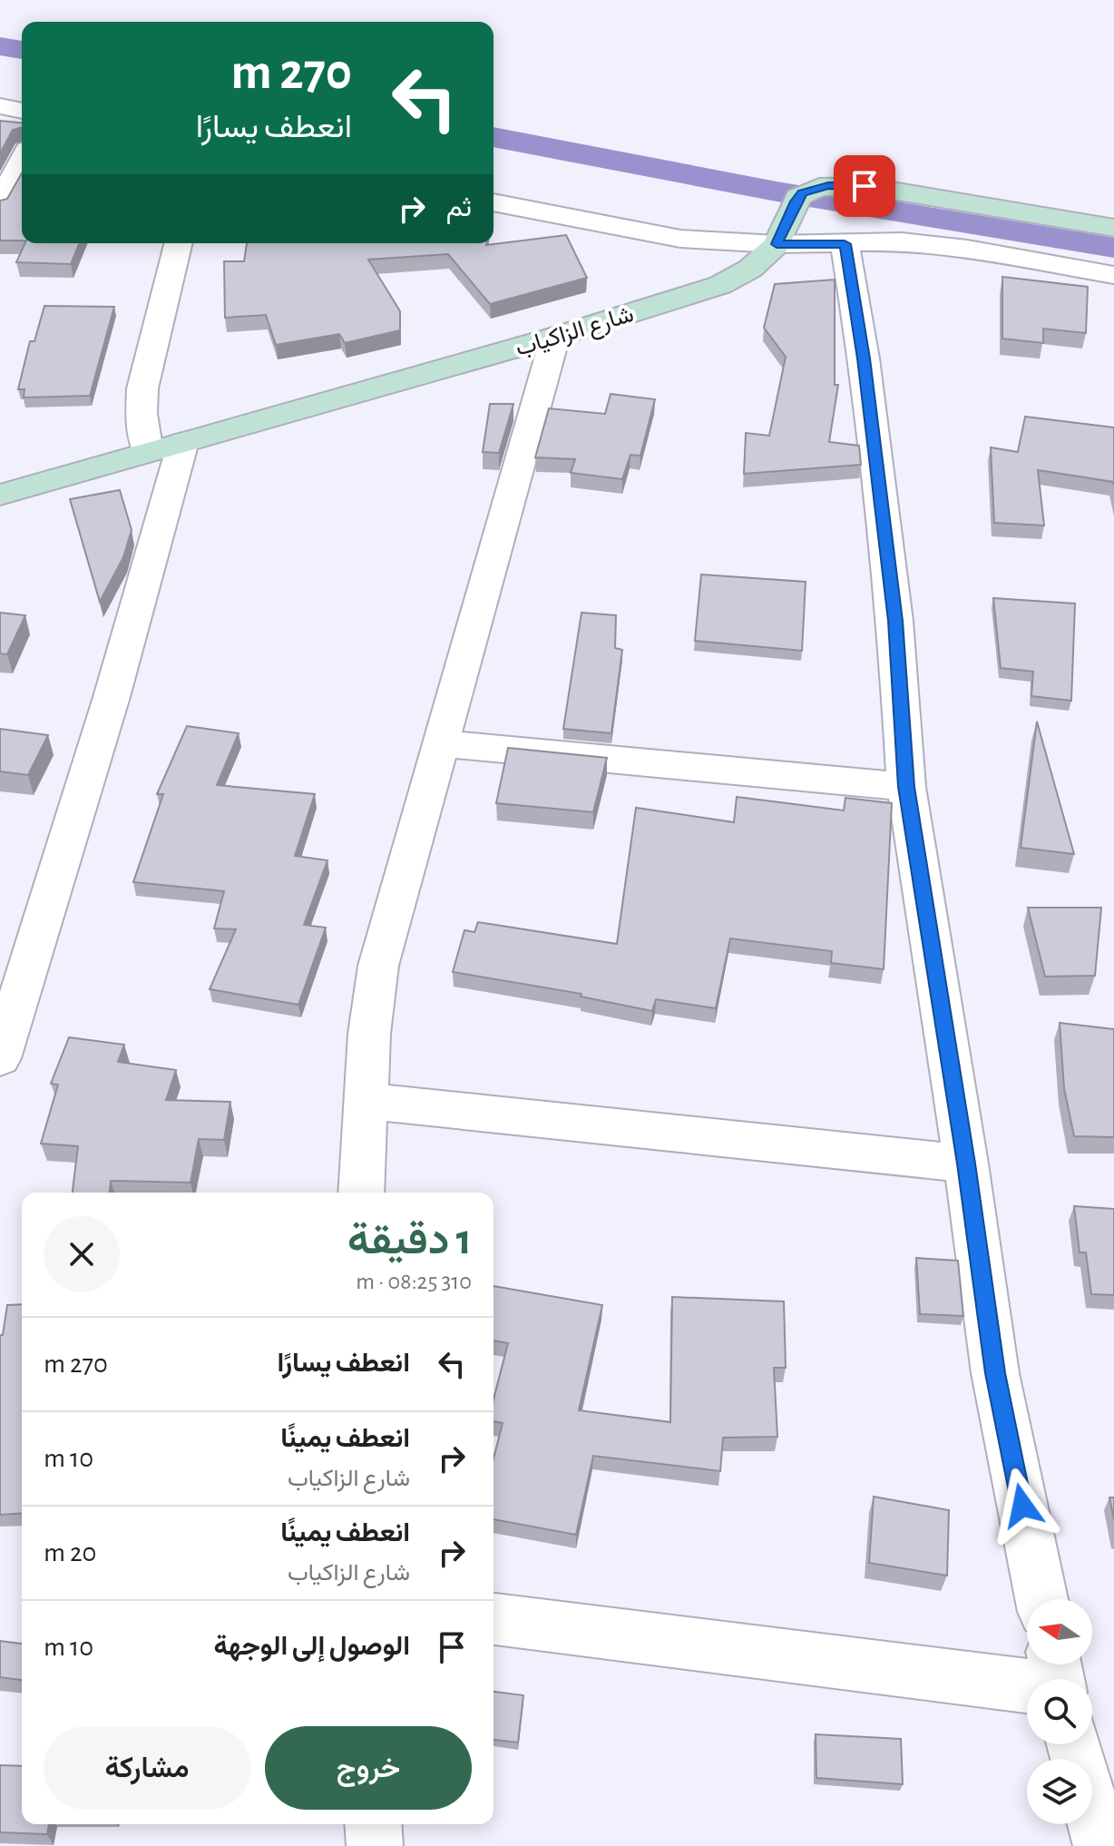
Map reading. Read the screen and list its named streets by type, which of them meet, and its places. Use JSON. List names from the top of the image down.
{
  "streets": {
    "street": ["شارع الزاكياب"]
  },
  "north": "left",
  "page": {
    "turn": ["270 m", "انعطف يسارًا"],
    "then": "ثم",
    "heading": ["1 دقيقة", "310 m · 08:25"],
    "list": [
      {
        "name": "انعطف يسارًا",
        "value": "270 m"
      },
      {
        "name": "انعطف يمينًا",
        "note": "شارع الزاكياب",
        "value": "10 m"
      },
      {
        "name": "انعطف يمينًا",
        "note": "شارع الزاكياب",
        "value": "20 m"
      },
      {
        "name": "الوصول إلى الوجهة",
        "value": "10 m"
      }
    ],
    "buttons": ["خروج", "مشاركة"]
  }
}
